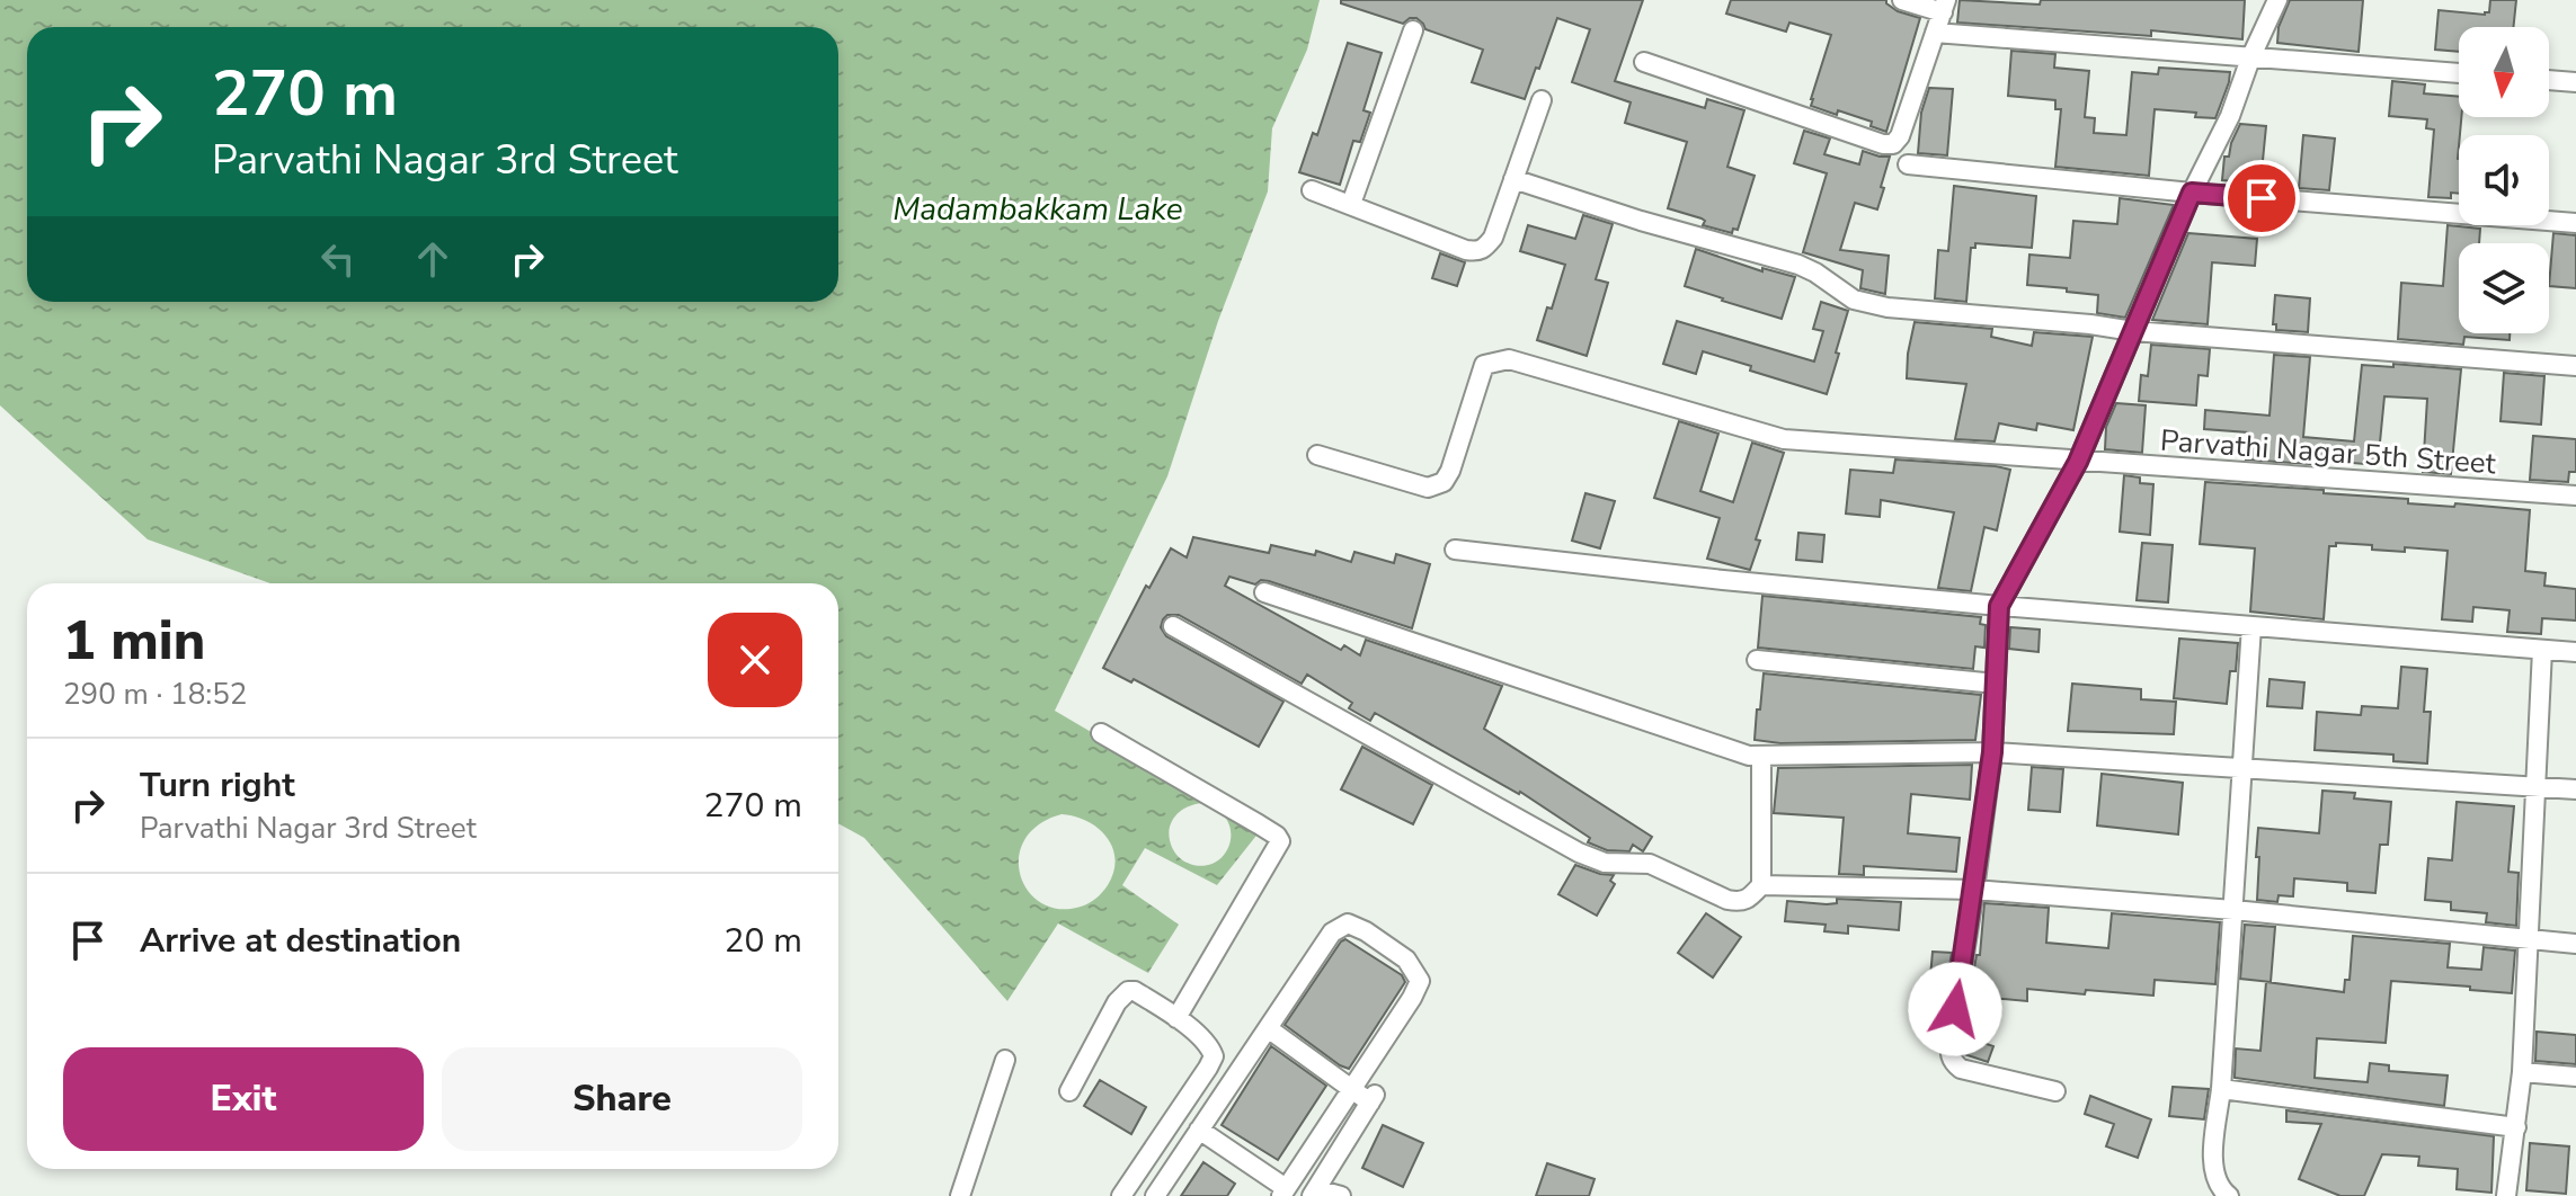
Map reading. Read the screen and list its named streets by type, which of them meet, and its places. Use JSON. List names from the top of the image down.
{
  "streets": {
    "street": ["Parvathi Nagar 5th Street"]
  },
  "water": ["Madambakkam Lake"],
  "north": "bottom",
  "page": {
    "turn": ["270 m", "Parvathi Nagar 3rd Street"],
    "heading": ["1 min", "290 m · 18:52"],
    "list": [
      {
        "name": "Turn right",
        "note": "Parvathi Nagar 3rd Street",
        "value": "270 m"
      },
      {
        "name": "Arrive at destination",
        "value": "20 m"
      }
    ],
    "buttons": ["Exit", "Share"]
  }
}
